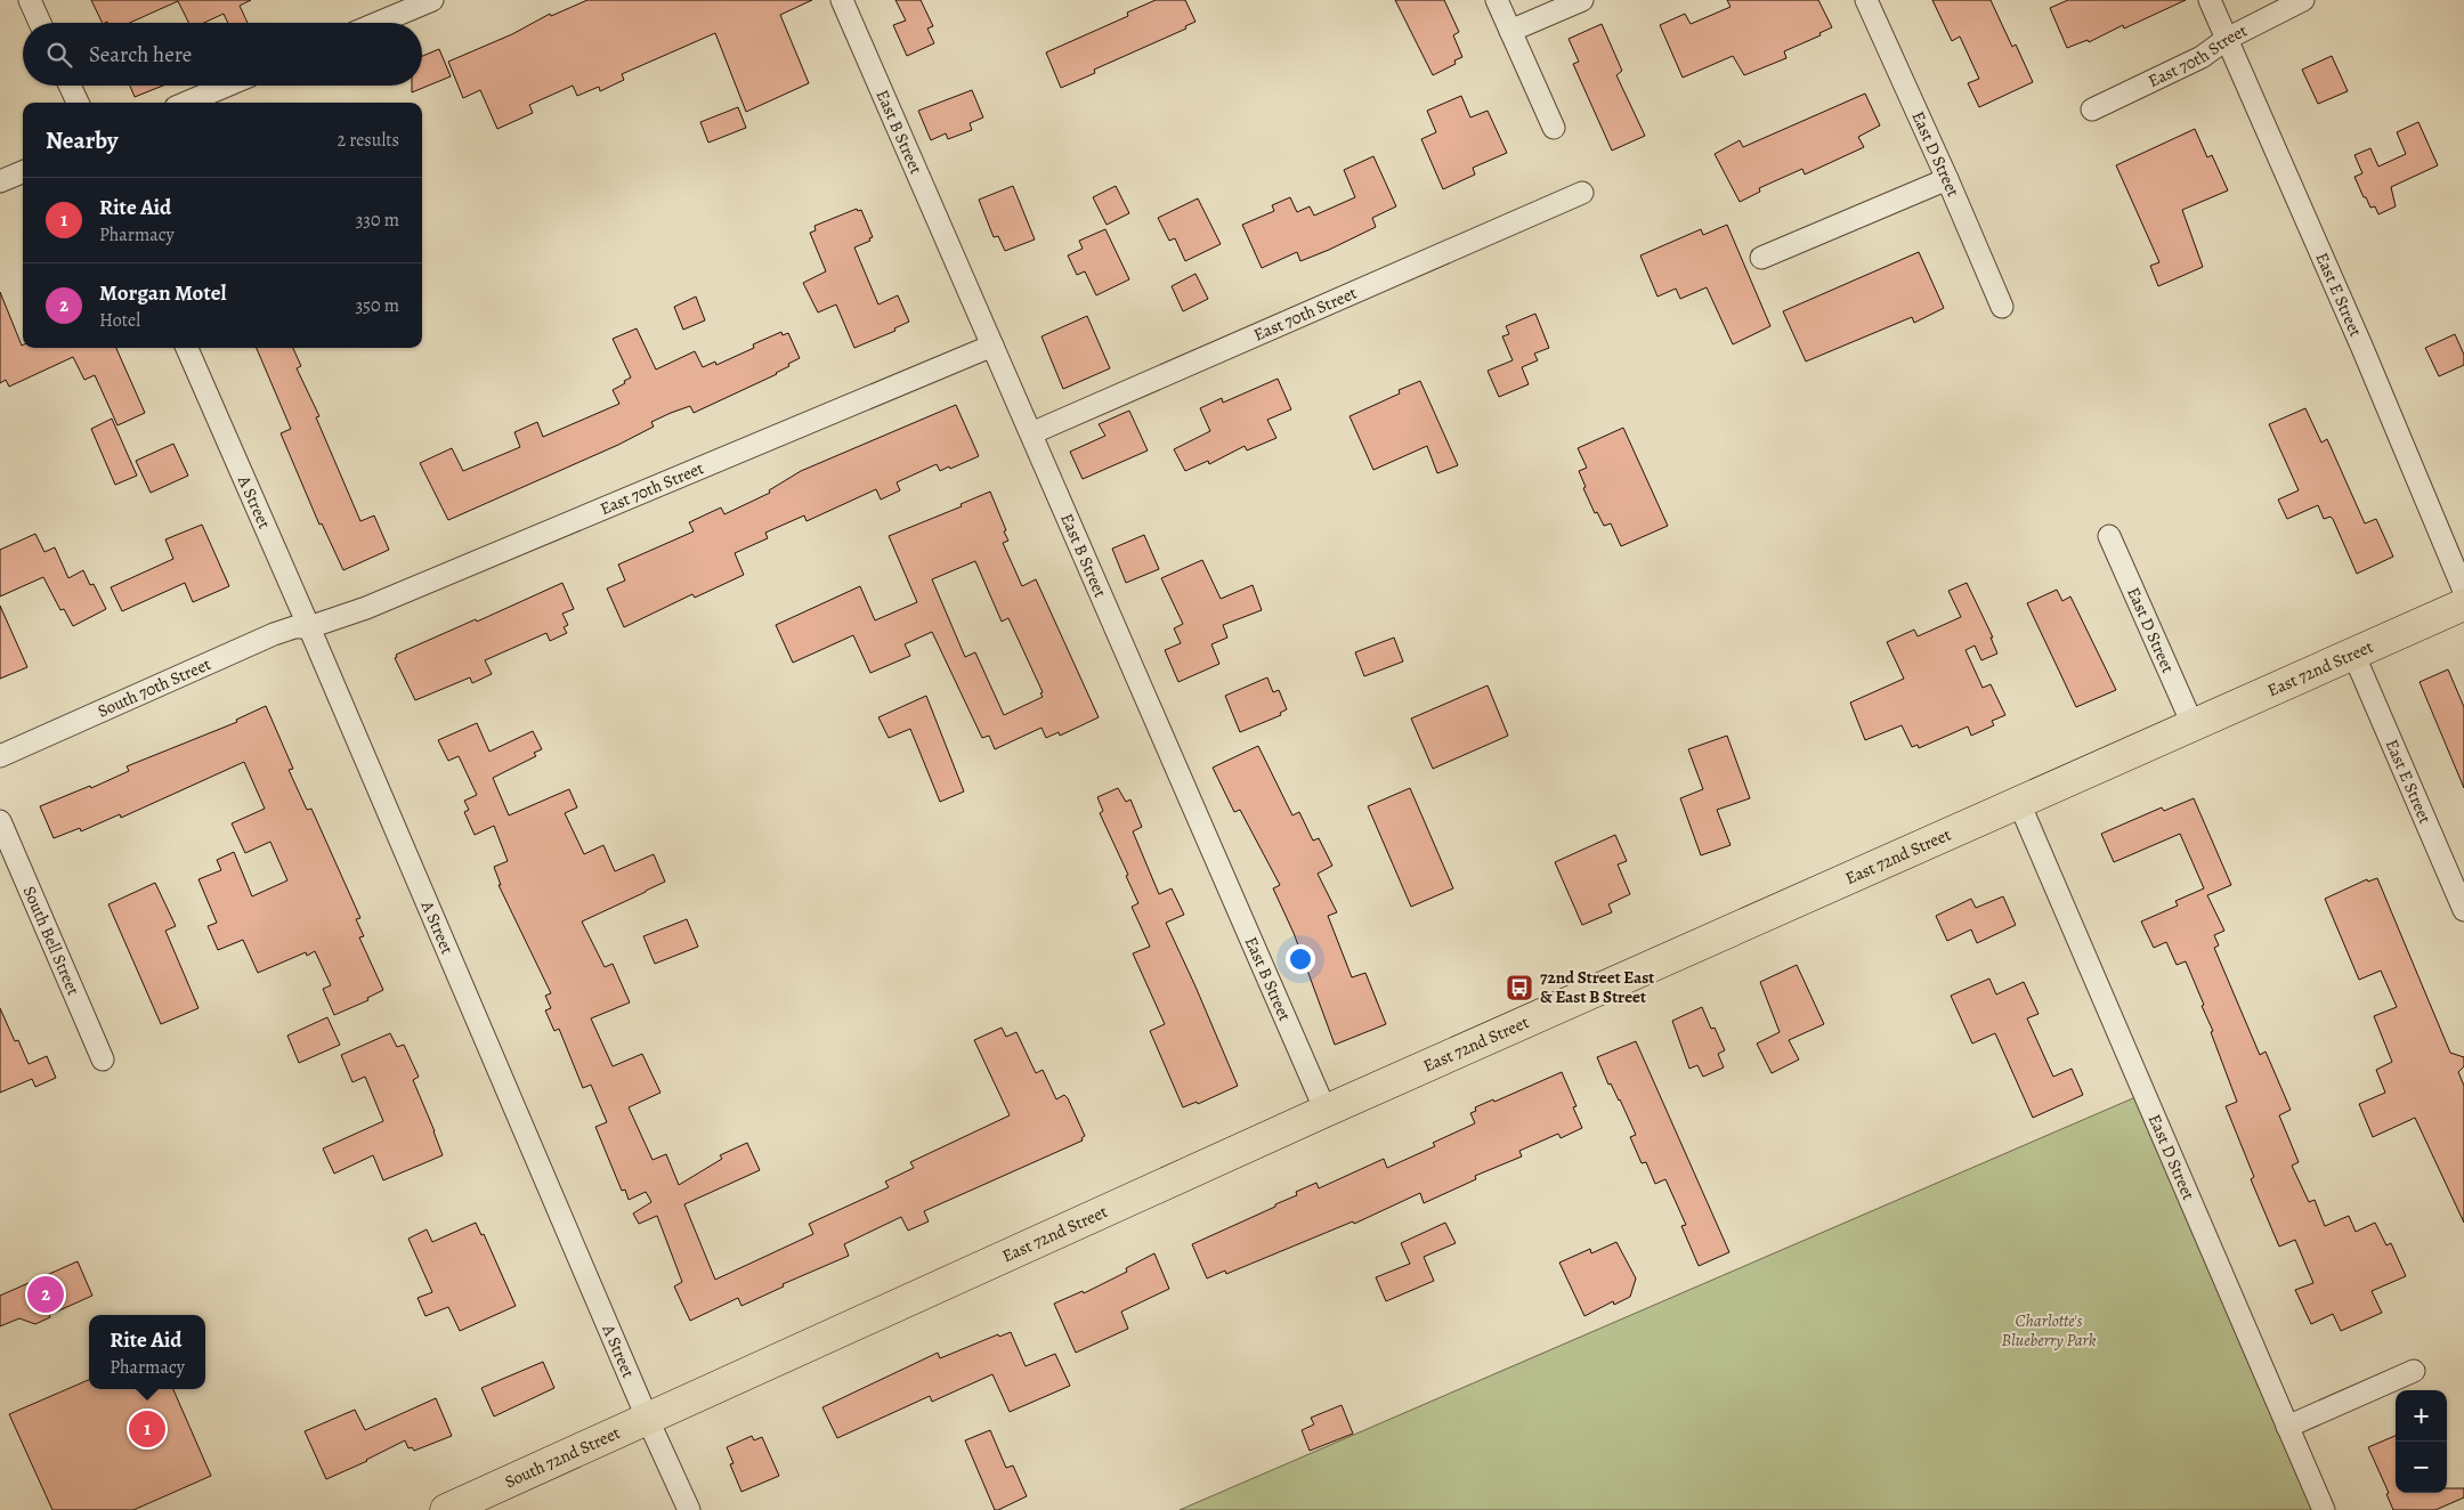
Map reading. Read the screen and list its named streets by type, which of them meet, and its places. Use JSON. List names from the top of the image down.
{
  "streets": {
    "main road": ["East 72nd Street", "South 72nd Street"],
    "street": [
      "East 70th Street",
      "East B Street",
      "East D Street",
      "East E Street",
      "A Street",
      "South 70th Street",
      "South Bell Street"
    ]
  },
  "crossings": [
    ["East 70th Street", "East B Street"],
    ["East 70th Street", "East E Street"],
    ["East 70th Street", "A Street"],
    ["East 70th Street", "South 70th Street"],
    ["East B Street", "East 72nd Street"],
    ["East D Street", "East 72nd Street"],
    ["East E Street", "East 72nd Street"],
    ["A Street", "East 72nd Street"],
    ["A Street", "South 70th Street"],
    ["A Street", "South 72nd Street"],
    ["East 72nd Street", "South 72nd Street"]
  ],
  "parks": ["Charlotte's Blueberry Park"],
  "places": {
    "bus stop": ["72nd Street East & East B Street"]
  },
  "page": {
    "search": "Search here",
    "heading": ["Nearby", "2 results"],
    "list": [
      {
        "mark": "1",
        "name": "Rite Aid",
        "note": "Pharmacy",
        "value": "330 m"
      },
      {
        "mark": "2",
        "name": "Morgan Motel",
        "note": "Hotel",
        "value": "350 m"
      }
    ],
    "pins": ["2", "1"],
    "popup": ["Rite Aid", "Pharmacy"],
    "map_buttons": ["+", "−"]
  }
}
